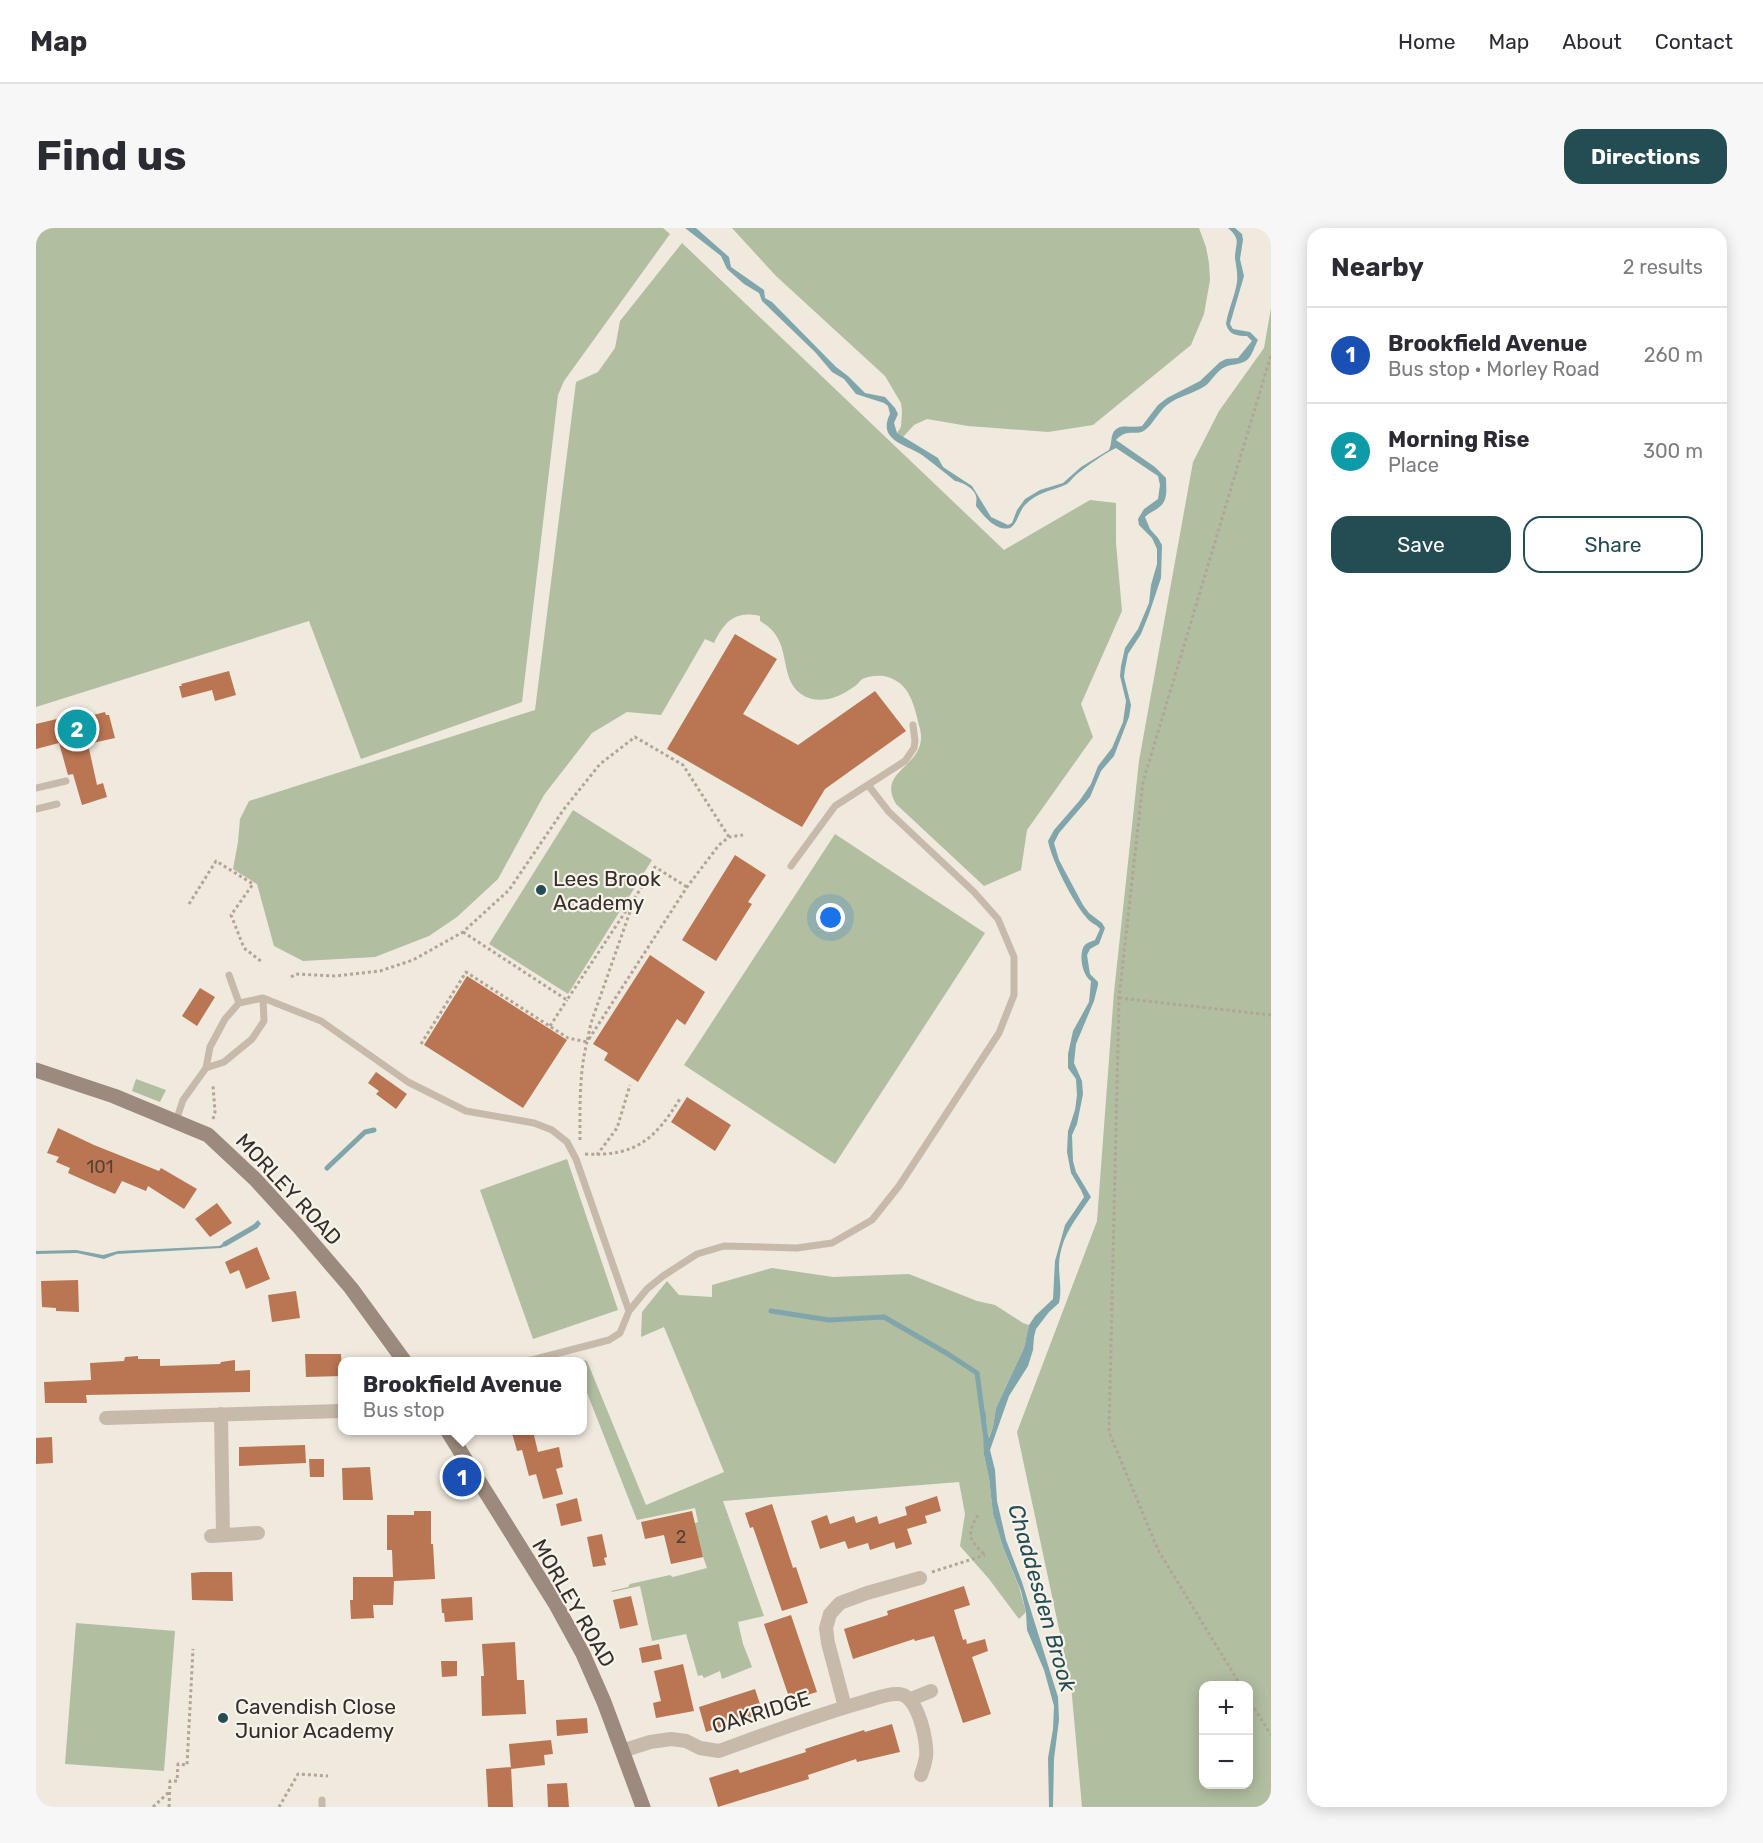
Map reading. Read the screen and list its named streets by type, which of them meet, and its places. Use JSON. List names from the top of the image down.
{
  "streets": {
    "street": ["MORLEY ROAD", "OAKRIDGE"]
  },
  "crossings": [
    ["MORLEY ROAD", "OAKRIDGE"]
  ],
  "water": ["Chaddesden Brook"],
  "places": ["Lees Brook Academy", "Cavendish Close Junior Academy"],
  "house_numbers": ["101", "2"],
  "page": {
    "header": "Map",
    "nav": [
      "Home",
      "Map",
      "About",
      "Contact"
    ],
    "buttons": [
      "Directions",
      ["Save", "Share"]
    ],
    "title": "Find us",
    "heading": ["Nearby", "2 results"],
    "list": [
      {
        "mark": "1",
        "name": "Brookfield Avenue",
        "note": "Bus stop · Morley Road",
        "value": "260 m"
      },
      {
        "mark": "2",
        "name": "Morning Rise",
        "note": "Place",
        "value": "300 m"
      }
    ],
    "pins": ["2", "1"],
    "popup": ["Brookfield Avenue", "Bus stop"],
    "map_buttons": ["+", "−"]
  }
}
